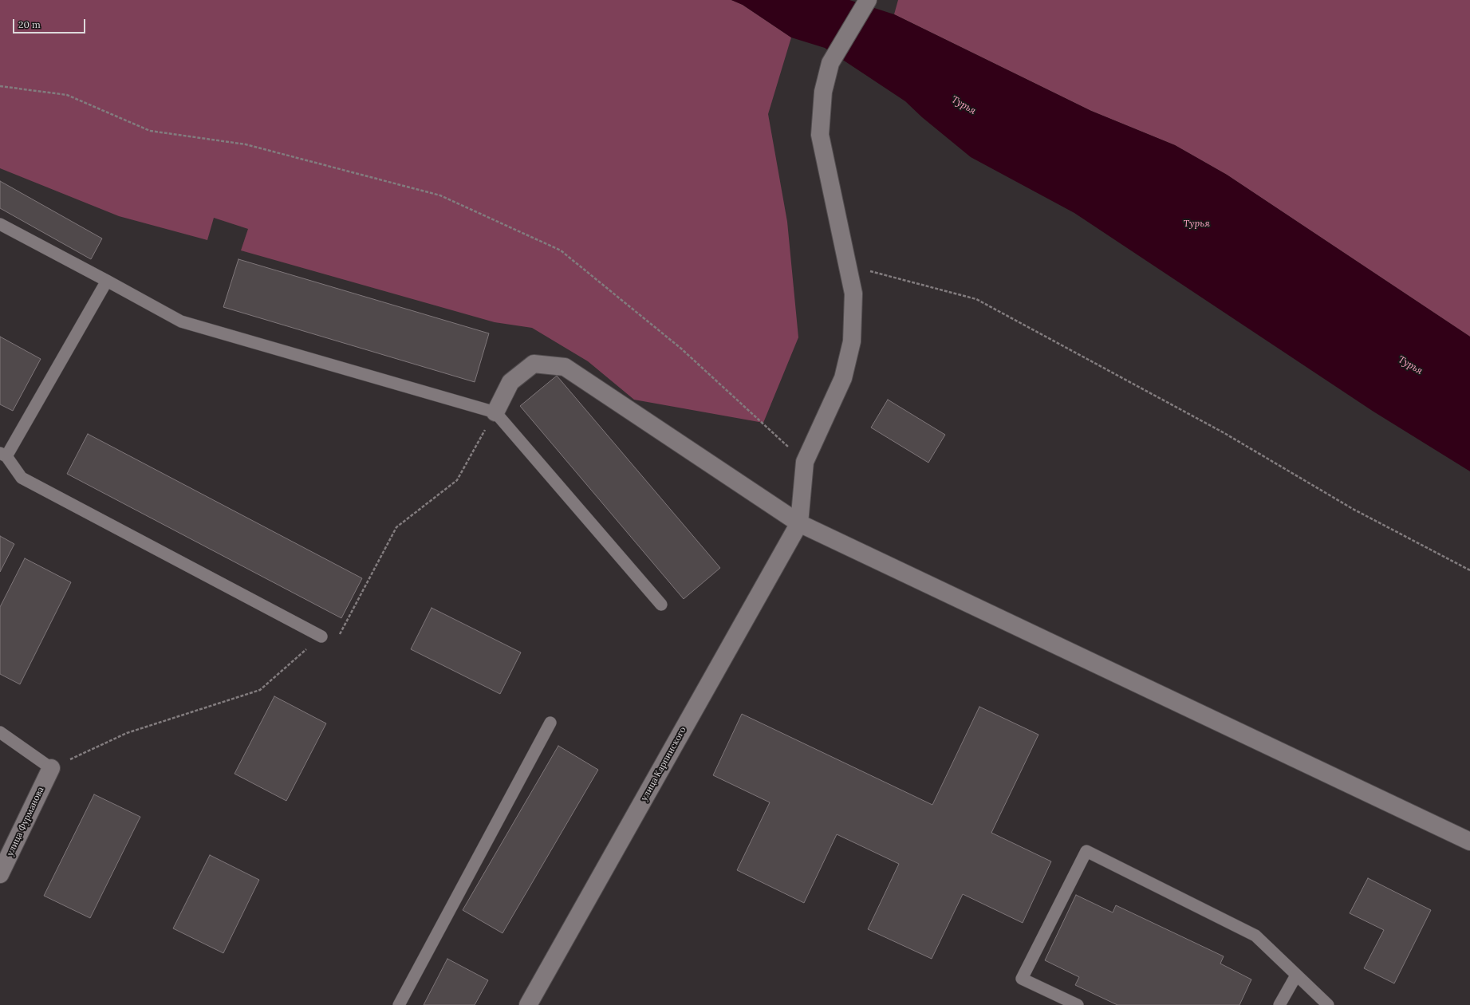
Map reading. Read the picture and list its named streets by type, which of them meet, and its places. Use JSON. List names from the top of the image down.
{
  "streets": {
    "street": ["улица Карпинского", "улица Фурманова"]
  },
  "water": ["Турья"],
  "scale_bar": "20 m"
}
